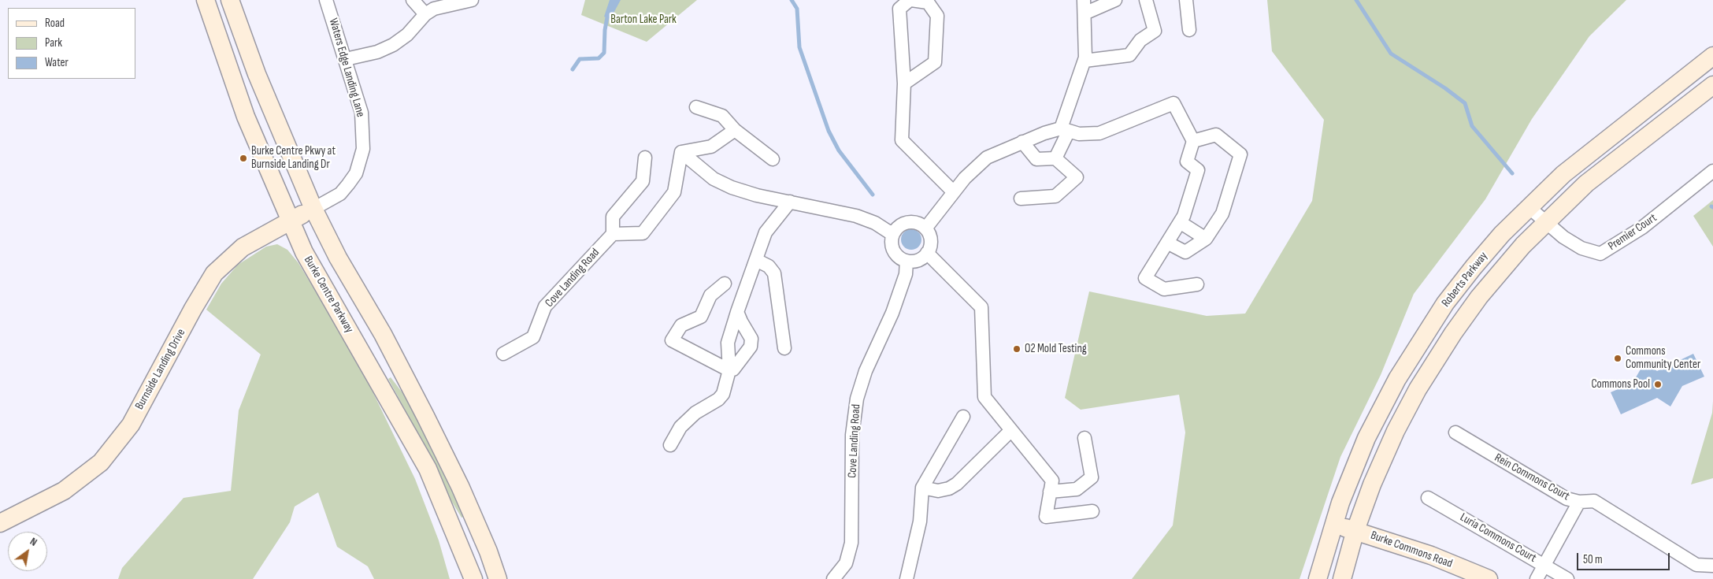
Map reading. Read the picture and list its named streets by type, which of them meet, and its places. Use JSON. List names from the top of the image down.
{
  "streets": {
    "main road": [
      "Roberts Parkway",
      "Burke Centre Parkway",
      "Burnside Landing Drive",
      "Burke Commons Road"
    ],
    "street": [
      "Waters Edge Landing Lane",
      "Premier Court",
      "Cove Landing Road",
      "Rein Commons Court",
      "Luria Commons Court"
    ]
  },
  "crossings": [
    ["Waters Edge Landing Lane", "Burnside Landing Drive"],
    ["Premier Court", "Roberts Parkway"],
    ["Roberts Parkway", "Burke Commons Road"],
    ["Burke Centre Parkway", "Burnside Landing Drive"]
  ],
  "parks": ["Barton Lake Park"],
  "places": [
    "Burke Centre Pkwy at Burnside Landing Dr",
    "O2 Mold Testing",
    "Commons Community Center",
    "Commons Pool"
  ],
  "legend": ["Road", "Park", "Water"],
  "scale_bar": "50 m",
  "north": "top right"
}
